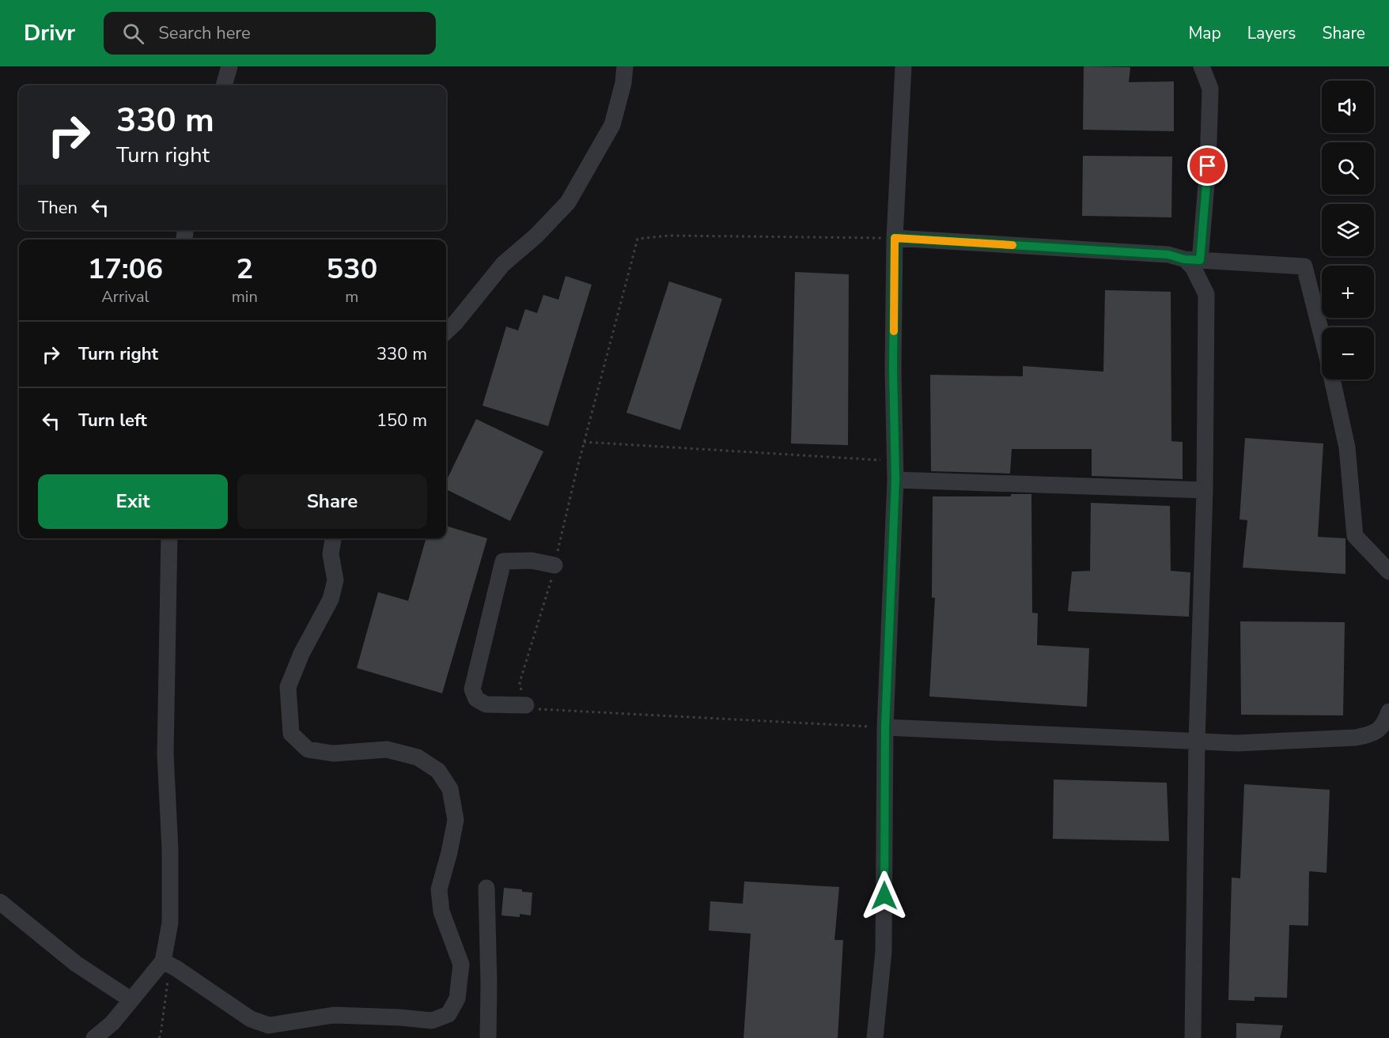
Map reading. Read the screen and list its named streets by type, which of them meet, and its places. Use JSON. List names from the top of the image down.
{
  "page": {
    "header": "Drivr",
    "search": "Search here",
    "nav": ["Map", "Layers", "Share"],
    "map_buttons": ["+", "−"],
    "turn": ["330 m", "Turn right"],
    "then": "Then",
    "eta": [
      "17:06",
      "Arrival",
      "2",
      "min",
      "530",
      "m"
    ],
    "list": [
      {
        "name": "Turn right",
        "value": "330 m"
      },
      {
        "name": "Turn left",
        "value": "150 m"
      }
    ],
    "buttons": ["Exit", "Share"]
  }
}
